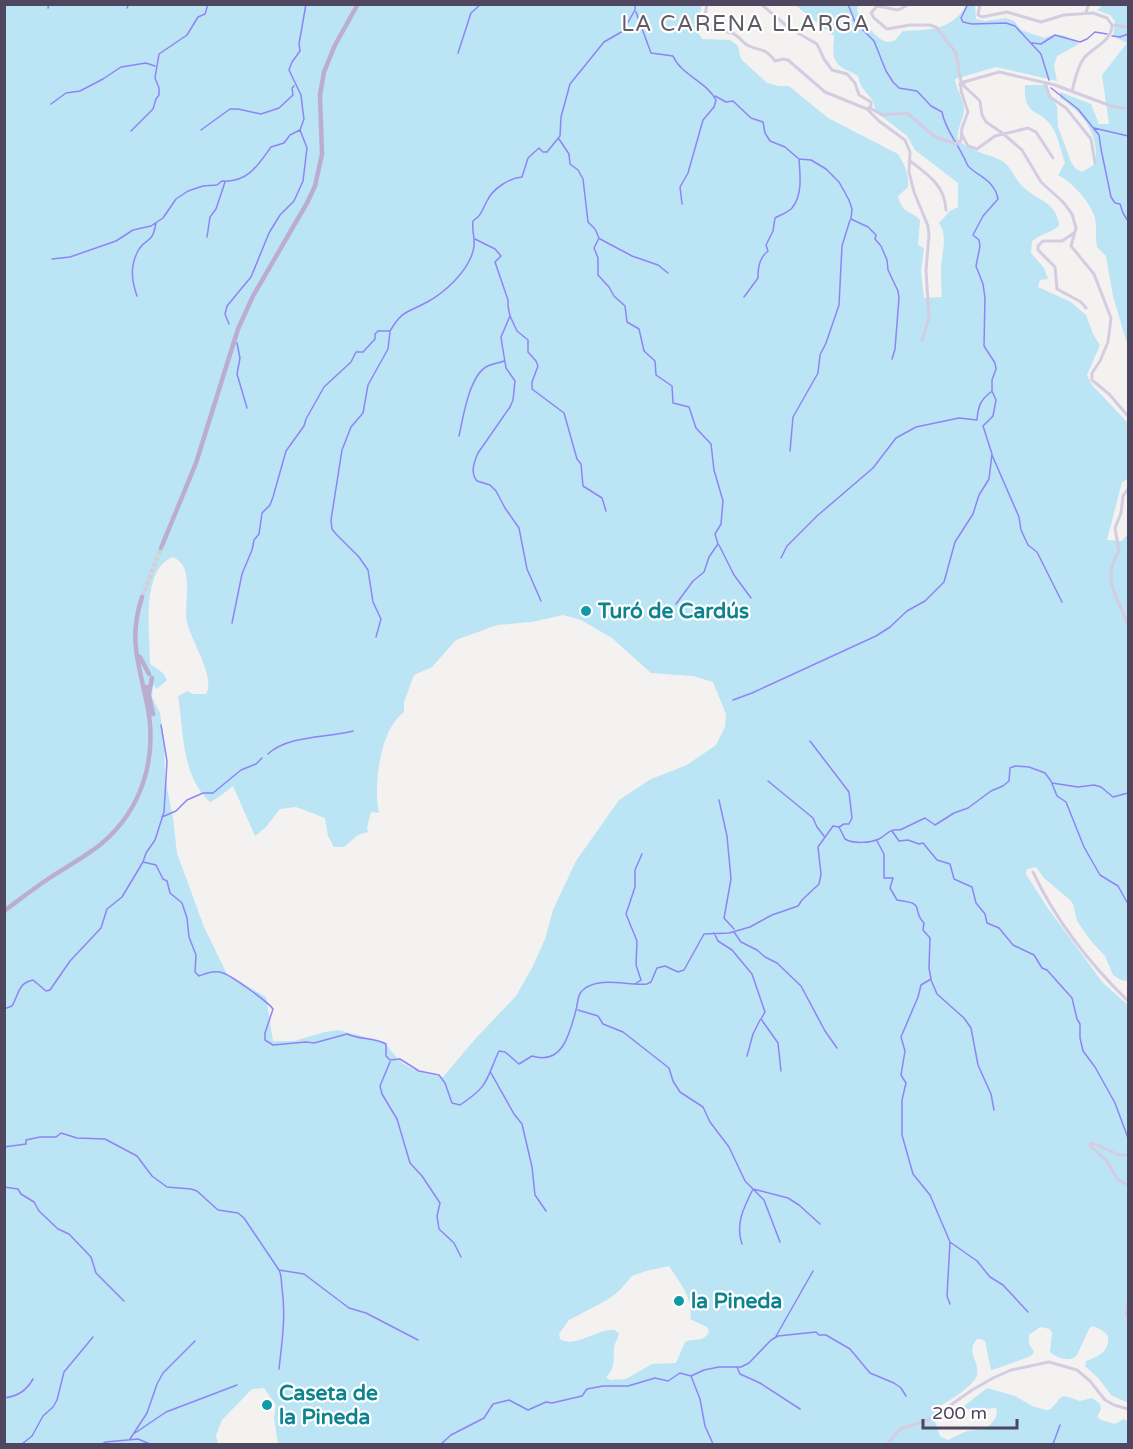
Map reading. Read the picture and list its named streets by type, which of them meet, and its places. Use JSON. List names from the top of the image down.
{
  "districts": ["LA CARENA LLARGA"],
  "places": ["Turó de Cardús", "la Pineda", "Caseta de la Pineda"],
  "scale_bar": "200 m"
}
